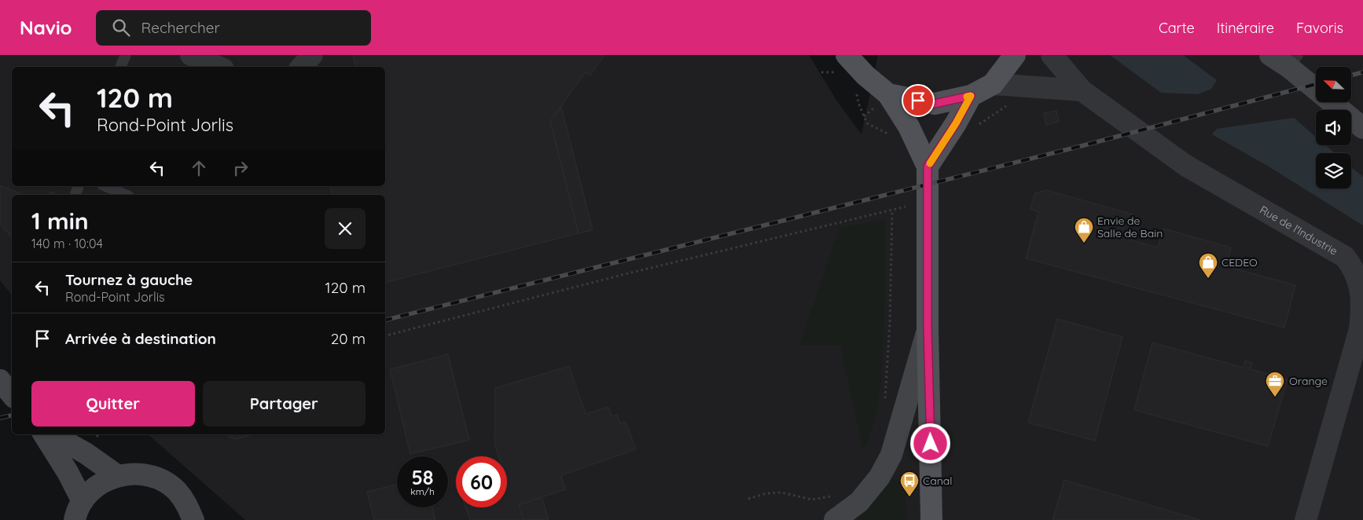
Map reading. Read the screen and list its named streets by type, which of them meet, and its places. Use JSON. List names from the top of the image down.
{
  "streets": {
    "street": ["Rue de l'Industrie"]
  },
  "places": {
    "shop": ["Envie de Salle de Bain", "CEDEO"],
    "office": ["Orange"],
    "bus stop": ["Canal"]
  },
  "north": "top left",
  "page": {
    "header": "Navio",
    "search": "Rechercher",
    "nav": ["Carte", "Itinéraire", "Favoris"],
    "turn": ["120 m", "Rond-Point Jorlis"],
    "heading": ["1 min", "140 m · 10:04"],
    "list": [
      {
        "name": "Tournez à gauche",
        "note": "Rond-Point Jorlis",
        "value": "120 m"
      },
      {
        "name": "Arrivée à destination",
        "value": "20 m"
      }
    ],
    "buttons": ["Quitter", "Partager"],
    "speed": "58 km/h",
    "limit": "60"
  }
}
